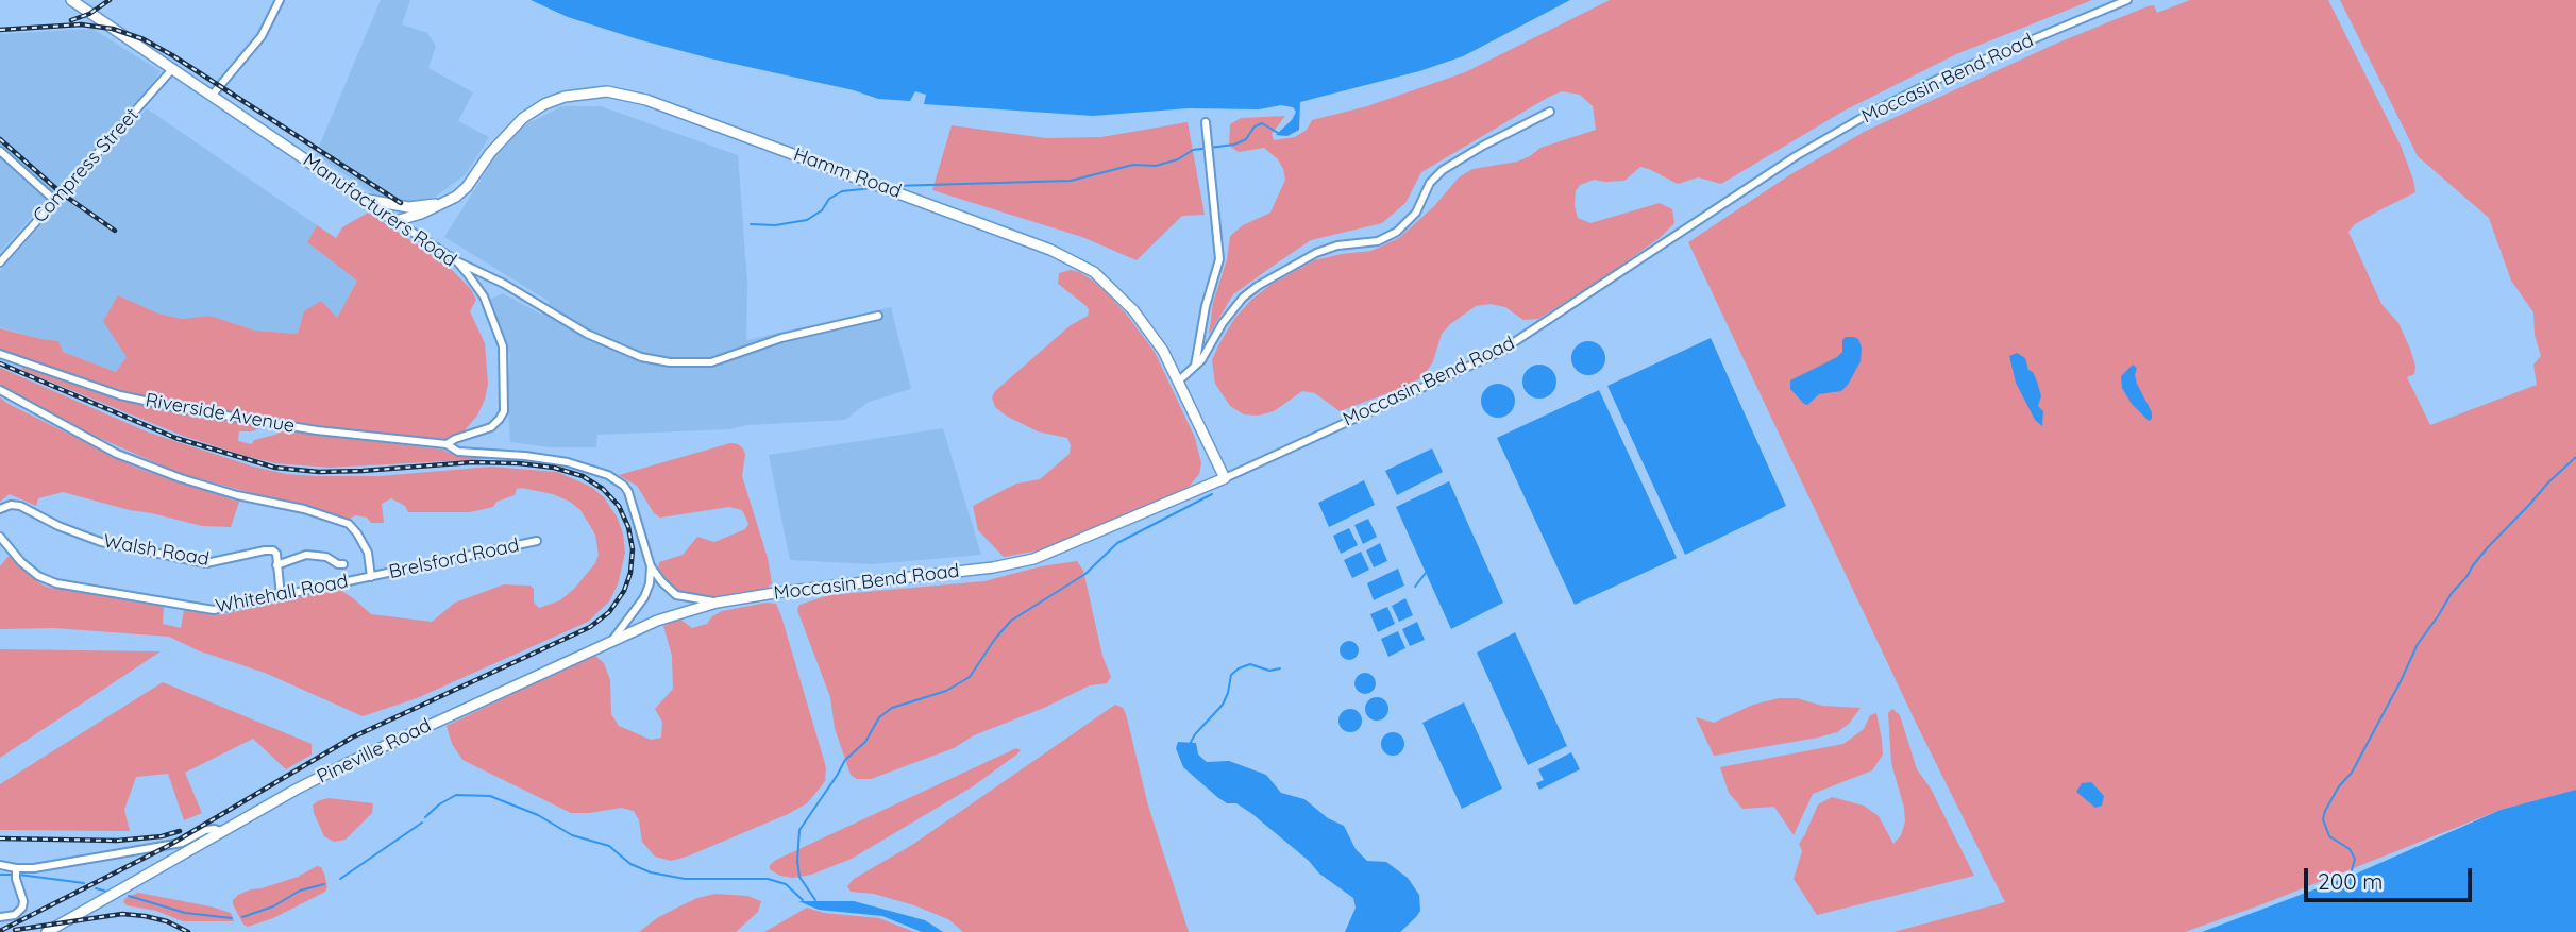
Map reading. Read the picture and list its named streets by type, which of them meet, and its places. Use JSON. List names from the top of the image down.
{
  "streets": {
    "main road": [
      "Moccasin Bend Road",
      "Hamm Road",
      "Manufacturers Road",
      "Pineville Road"
    ],
    "street": [
      "Compress Street",
      "Riverside Avenue",
      "Walsh Road",
      "Brelsford Road",
      "Whitehall Road"
    ]
  },
  "crossings": [
    ["Moccasin Bend Road", "Hamm Road"],
    ["Moccasin Bend Road", "Pineville Road"],
    ["Compress Street", "Manufacturers Road"],
    ["Hamm Road", "Manufacturers Road"],
    ["Manufacturers Road", "Riverside Avenue"],
    ["Brelsford Road", "Whitehall Road"]
  ],
  "scale_bar": "200 m"
}
